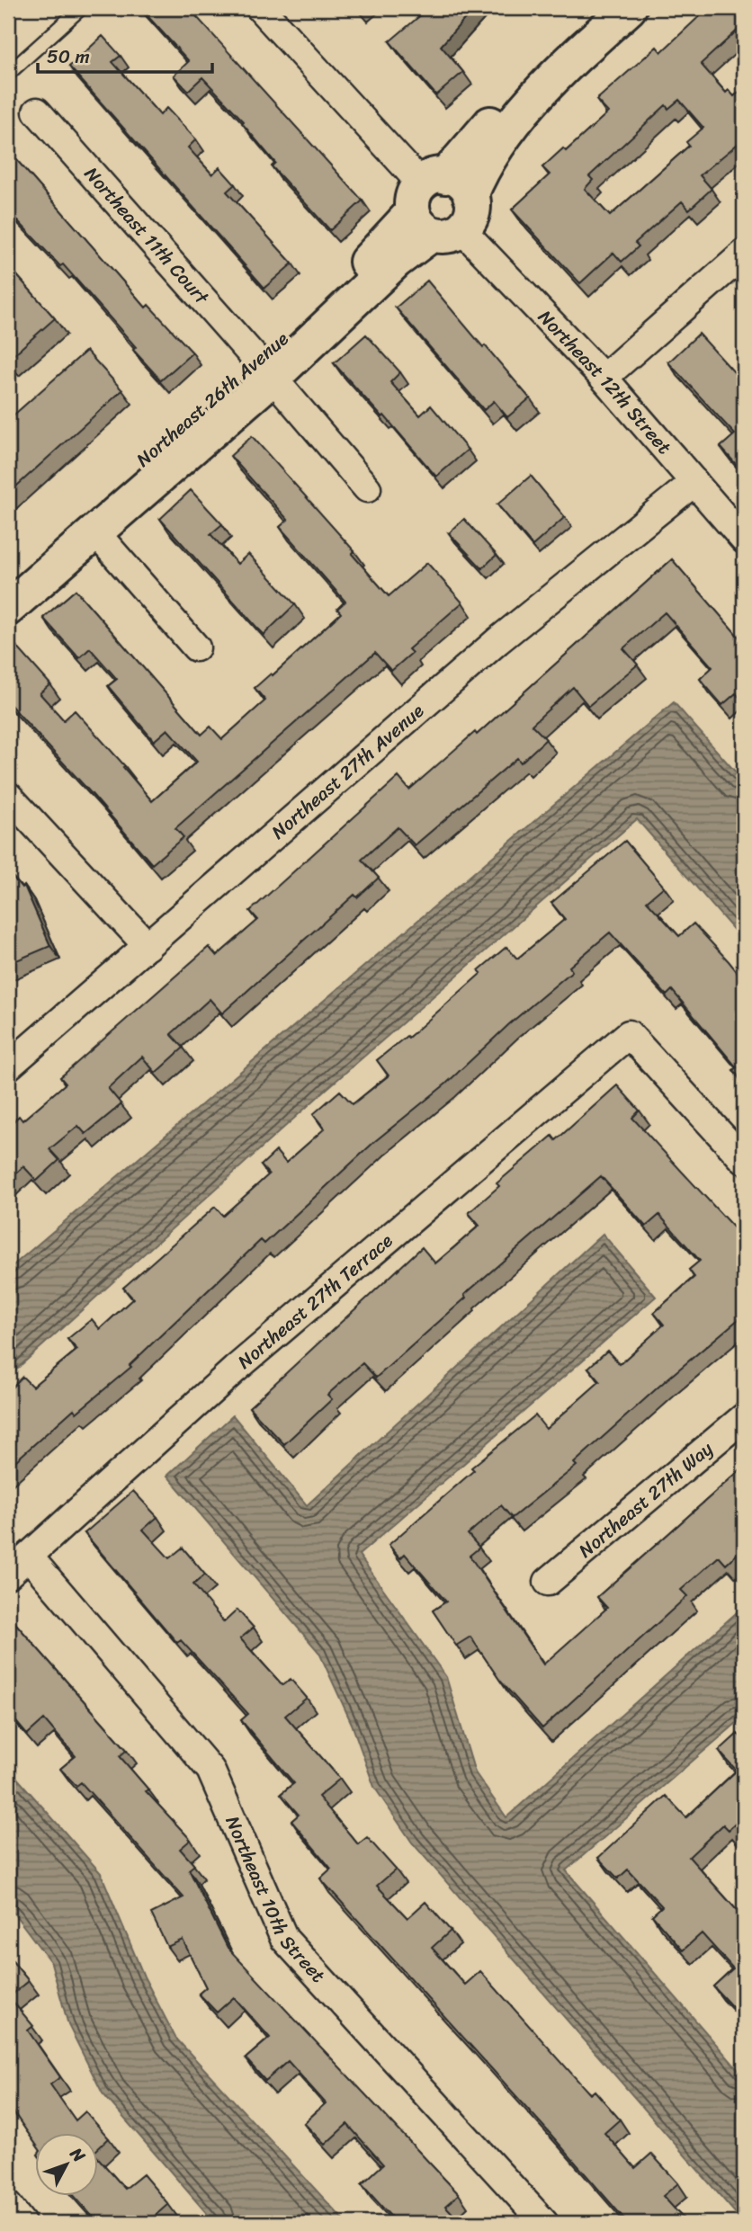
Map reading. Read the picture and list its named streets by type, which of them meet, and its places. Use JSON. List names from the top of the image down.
{
  "streets": {
    "street": [
      "Northeast 11th Court",
      "Northeast 12th Street",
      "Northeast 26th Avenue",
      "Northeast 27th Avenue",
      "Northeast 27th Terrace",
      "Northeast 27th Way",
      "Northeast 10th Street"
    ]
  },
  "crossings": [
    ["Northeast 11th Court", "Northeast 26th Avenue"],
    ["Northeast 12th Street", "Northeast 26th Avenue"],
    ["Northeast 12th Street", "Northeast 27th Avenue"],
    ["Northeast 27th Terrace", "Northeast 10th Street"]
  ],
  "scale_bar": "50 m",
  "north": "top right"
}
